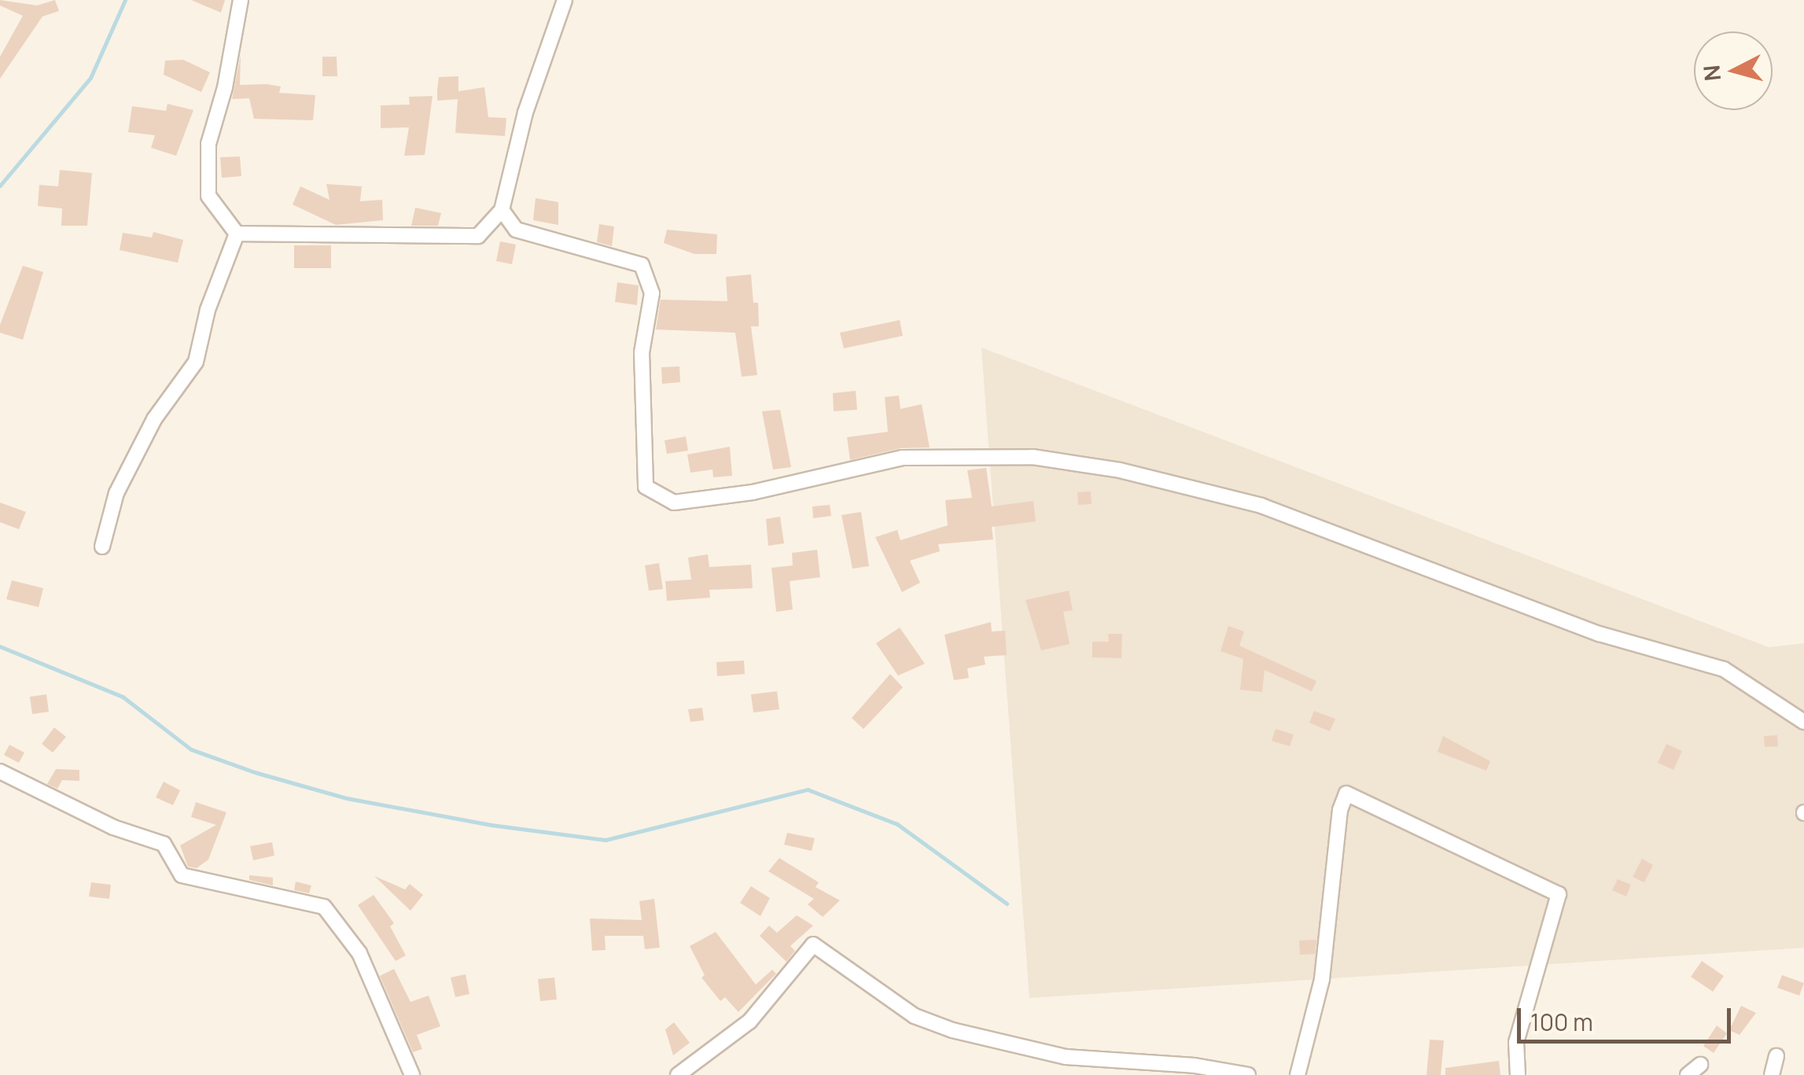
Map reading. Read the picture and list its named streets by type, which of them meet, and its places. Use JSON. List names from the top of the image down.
{
  "scale_bar": "100 m",
  "north": "left"
}
